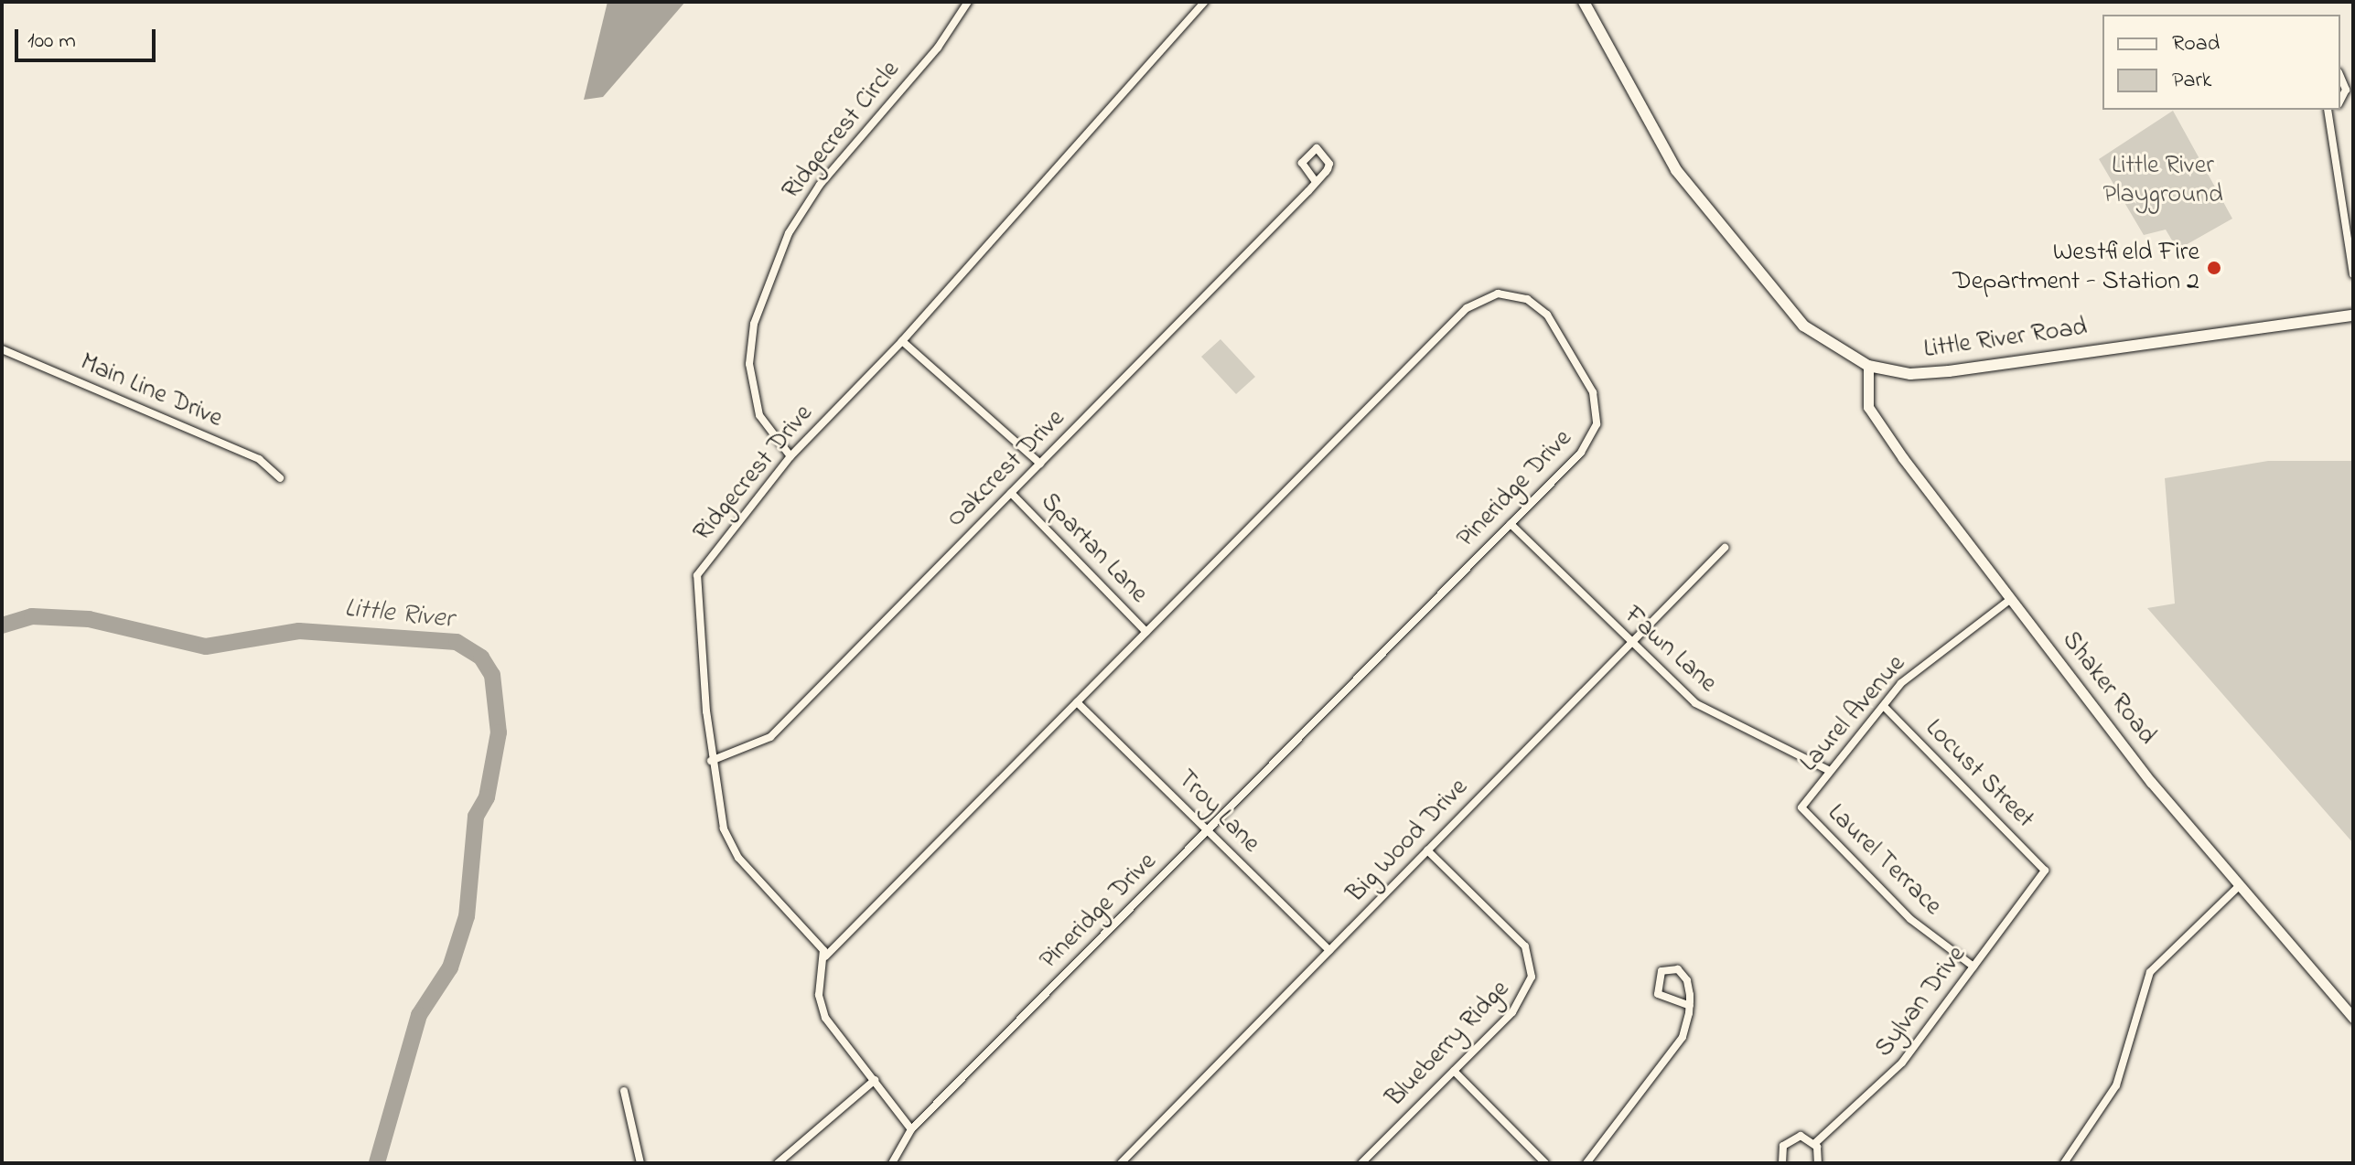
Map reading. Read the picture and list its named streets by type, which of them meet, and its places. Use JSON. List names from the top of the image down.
{
  "streets": {
    "main road": ["Little River Road"],
    "street": [
      "Ridgecrest Circle",
      "Main Line Drive",
      "Oakcrest Drive",
      "Ridgecrest Drive",
      "Pineridge Drive",
      "Spartan Lane",
      "Fawn Lane",
      "Shaker Road",
      "Laurel Avenue",
      "Locust Street",
      "Troy Lane",
      "Big Wood Drive",
      "Laurel Terrace",
      "Sylvan Drive",
      "Blueberry Ridge"
    ]
  },
  "crossings": [
    ["Ridgecrest Circle", "Ridgecrest Drive"],
    ["Little River Road", "Shaker Road"],
    ["Oakcrest Drive", "Ridgecrest Drive"],
    ["Oakcrest Drive", "Spartan Lane"],
    ["Ridgecrest Drive", "Pineridge Drive"],
    ["Pineridge Drive", "Spartan Lane"],
    ["Pineridge Drive", "Fawn Lane"],
    ["Pineridge Drive", "Troy Lane"],
    ["Fawn Lane", "Laurel Avenue"],
    ["Fawn Lane", "Big Wood Drive"],
    ["Shaker Road", "Laurel Avenue"],
    ["Laurel Avenue", "Locust Street"],
    ["Laurel Avenue", "Laurel Terrace"],
    ["Locust Street", "Sylvan Drive"],
    ["Troy Lane", "Big Wood Drive"],
    ["Big Wood Drive", "Blueberry Ridge"],
    ["Laurel Terrace", "Sylvan Drive"]
  ],
  "water": ["Little River"],
  "parks": ["Little River Playground"],
  "places": ["Westfield Fire Department - Station 2"],
  "legend": ["Road", "Park"],
  "scale_bar": "100 m"
}
